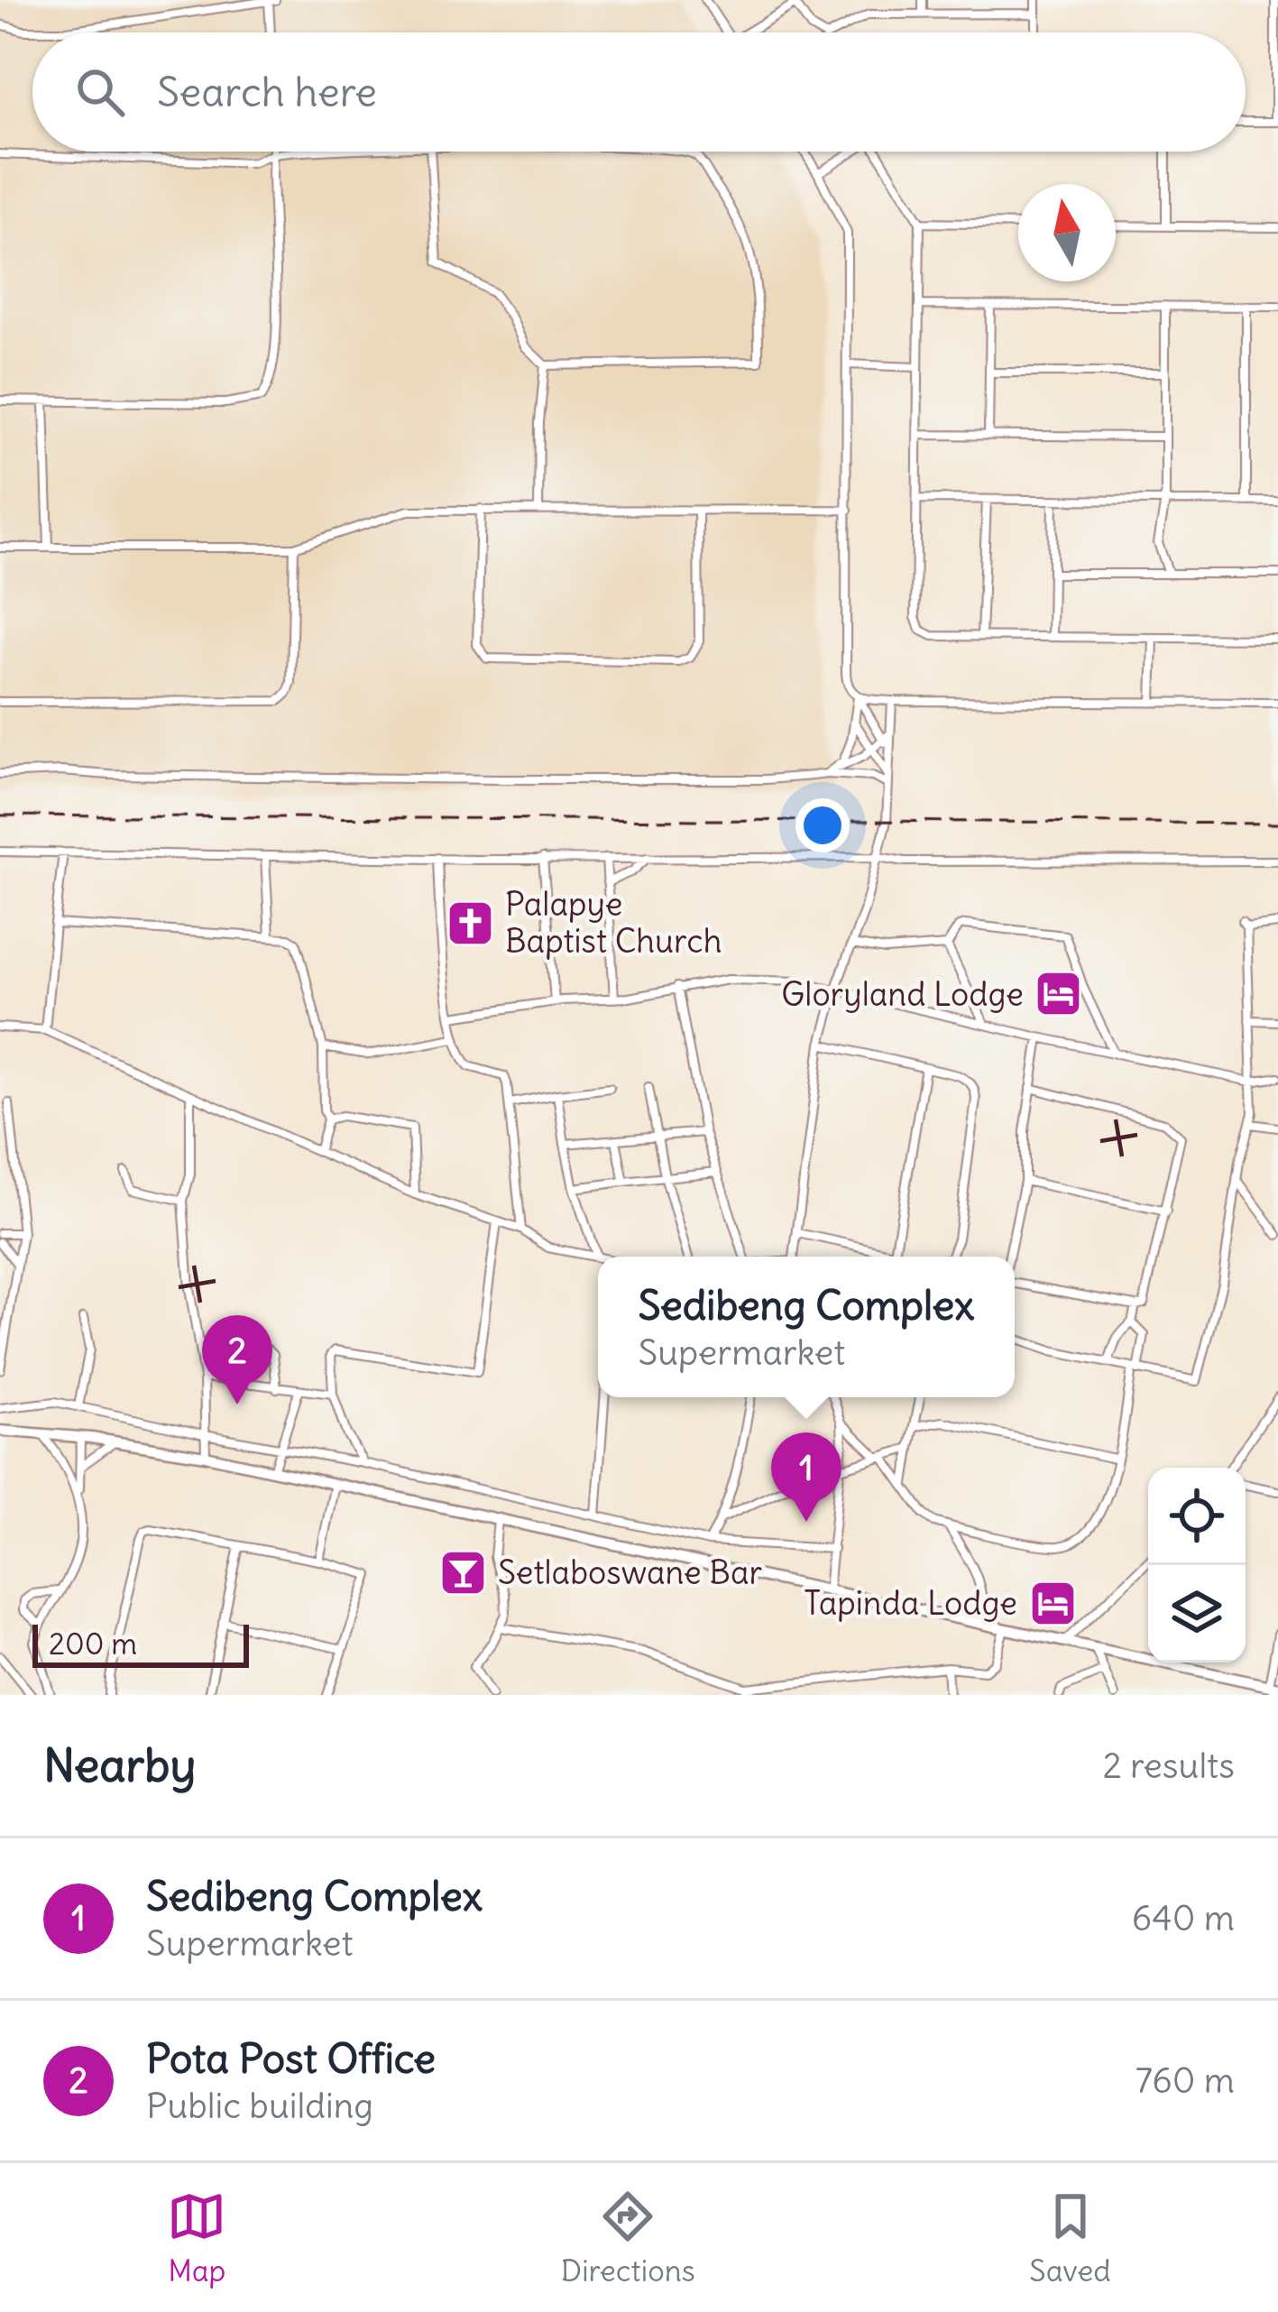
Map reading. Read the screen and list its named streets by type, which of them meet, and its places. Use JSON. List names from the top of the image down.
{
  "places": {
    "church": ["Palapye Baptist Church"],
    "hotel": ["Gloryland Lodge", "Tapinda Lodge"],
    "bar": ["Setlaboswane Bar"]
  },
  "scale_bar": "200 m",
  "north": "top",
  "page": {
    "search": "Search here",
    "popup": ["Sedibeng Complex", "Supermarket"],
    "pins": ["2", "1"],
    "scale": "200 m",
    "heading": ["Nearby", "2 results"],
    "list": [
      {
        "mark": "1",
        "name": "Sedibeng Complex",
        "note": "Supermarket",
        "value": "640 m"
      },
      {
        "mark": "2",
        "name": "Pota Post Office",
        "note": "Public building",
        "value": "760 m"
      }
    ],
    "nav": ["Map", "Directions", "Saved"]
  }
}
